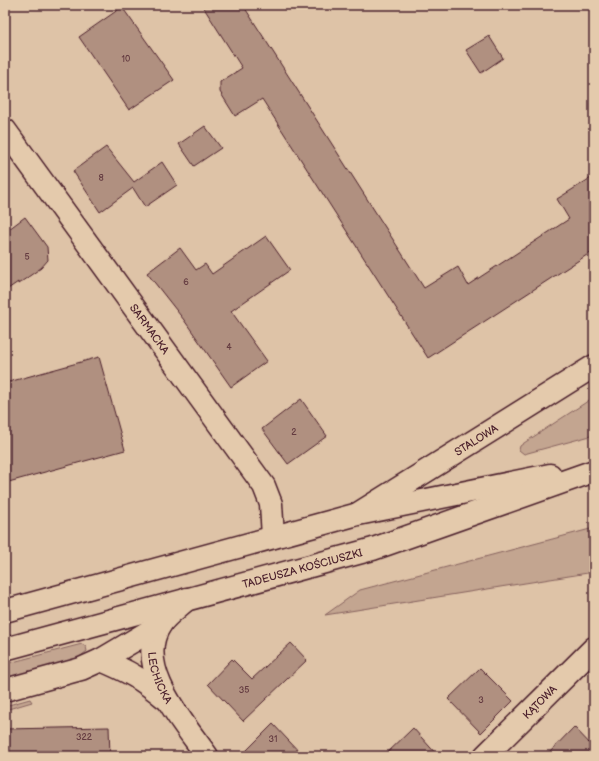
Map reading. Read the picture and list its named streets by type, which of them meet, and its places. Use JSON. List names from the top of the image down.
{
  "streets": {
    "street": [
      "SARMACKA",
      "STALOWA",
      "TADEUSZA KOŚCIUSZKI",
      "LECHICKA",
      "KĄTOWA"
    ]
  },
  "house_numbers": [
    "10",
    "8",
    "5",
    "6",
    "4",
    "2",
    "35",
    "3",
    "322",
    "31"
  ]
}
